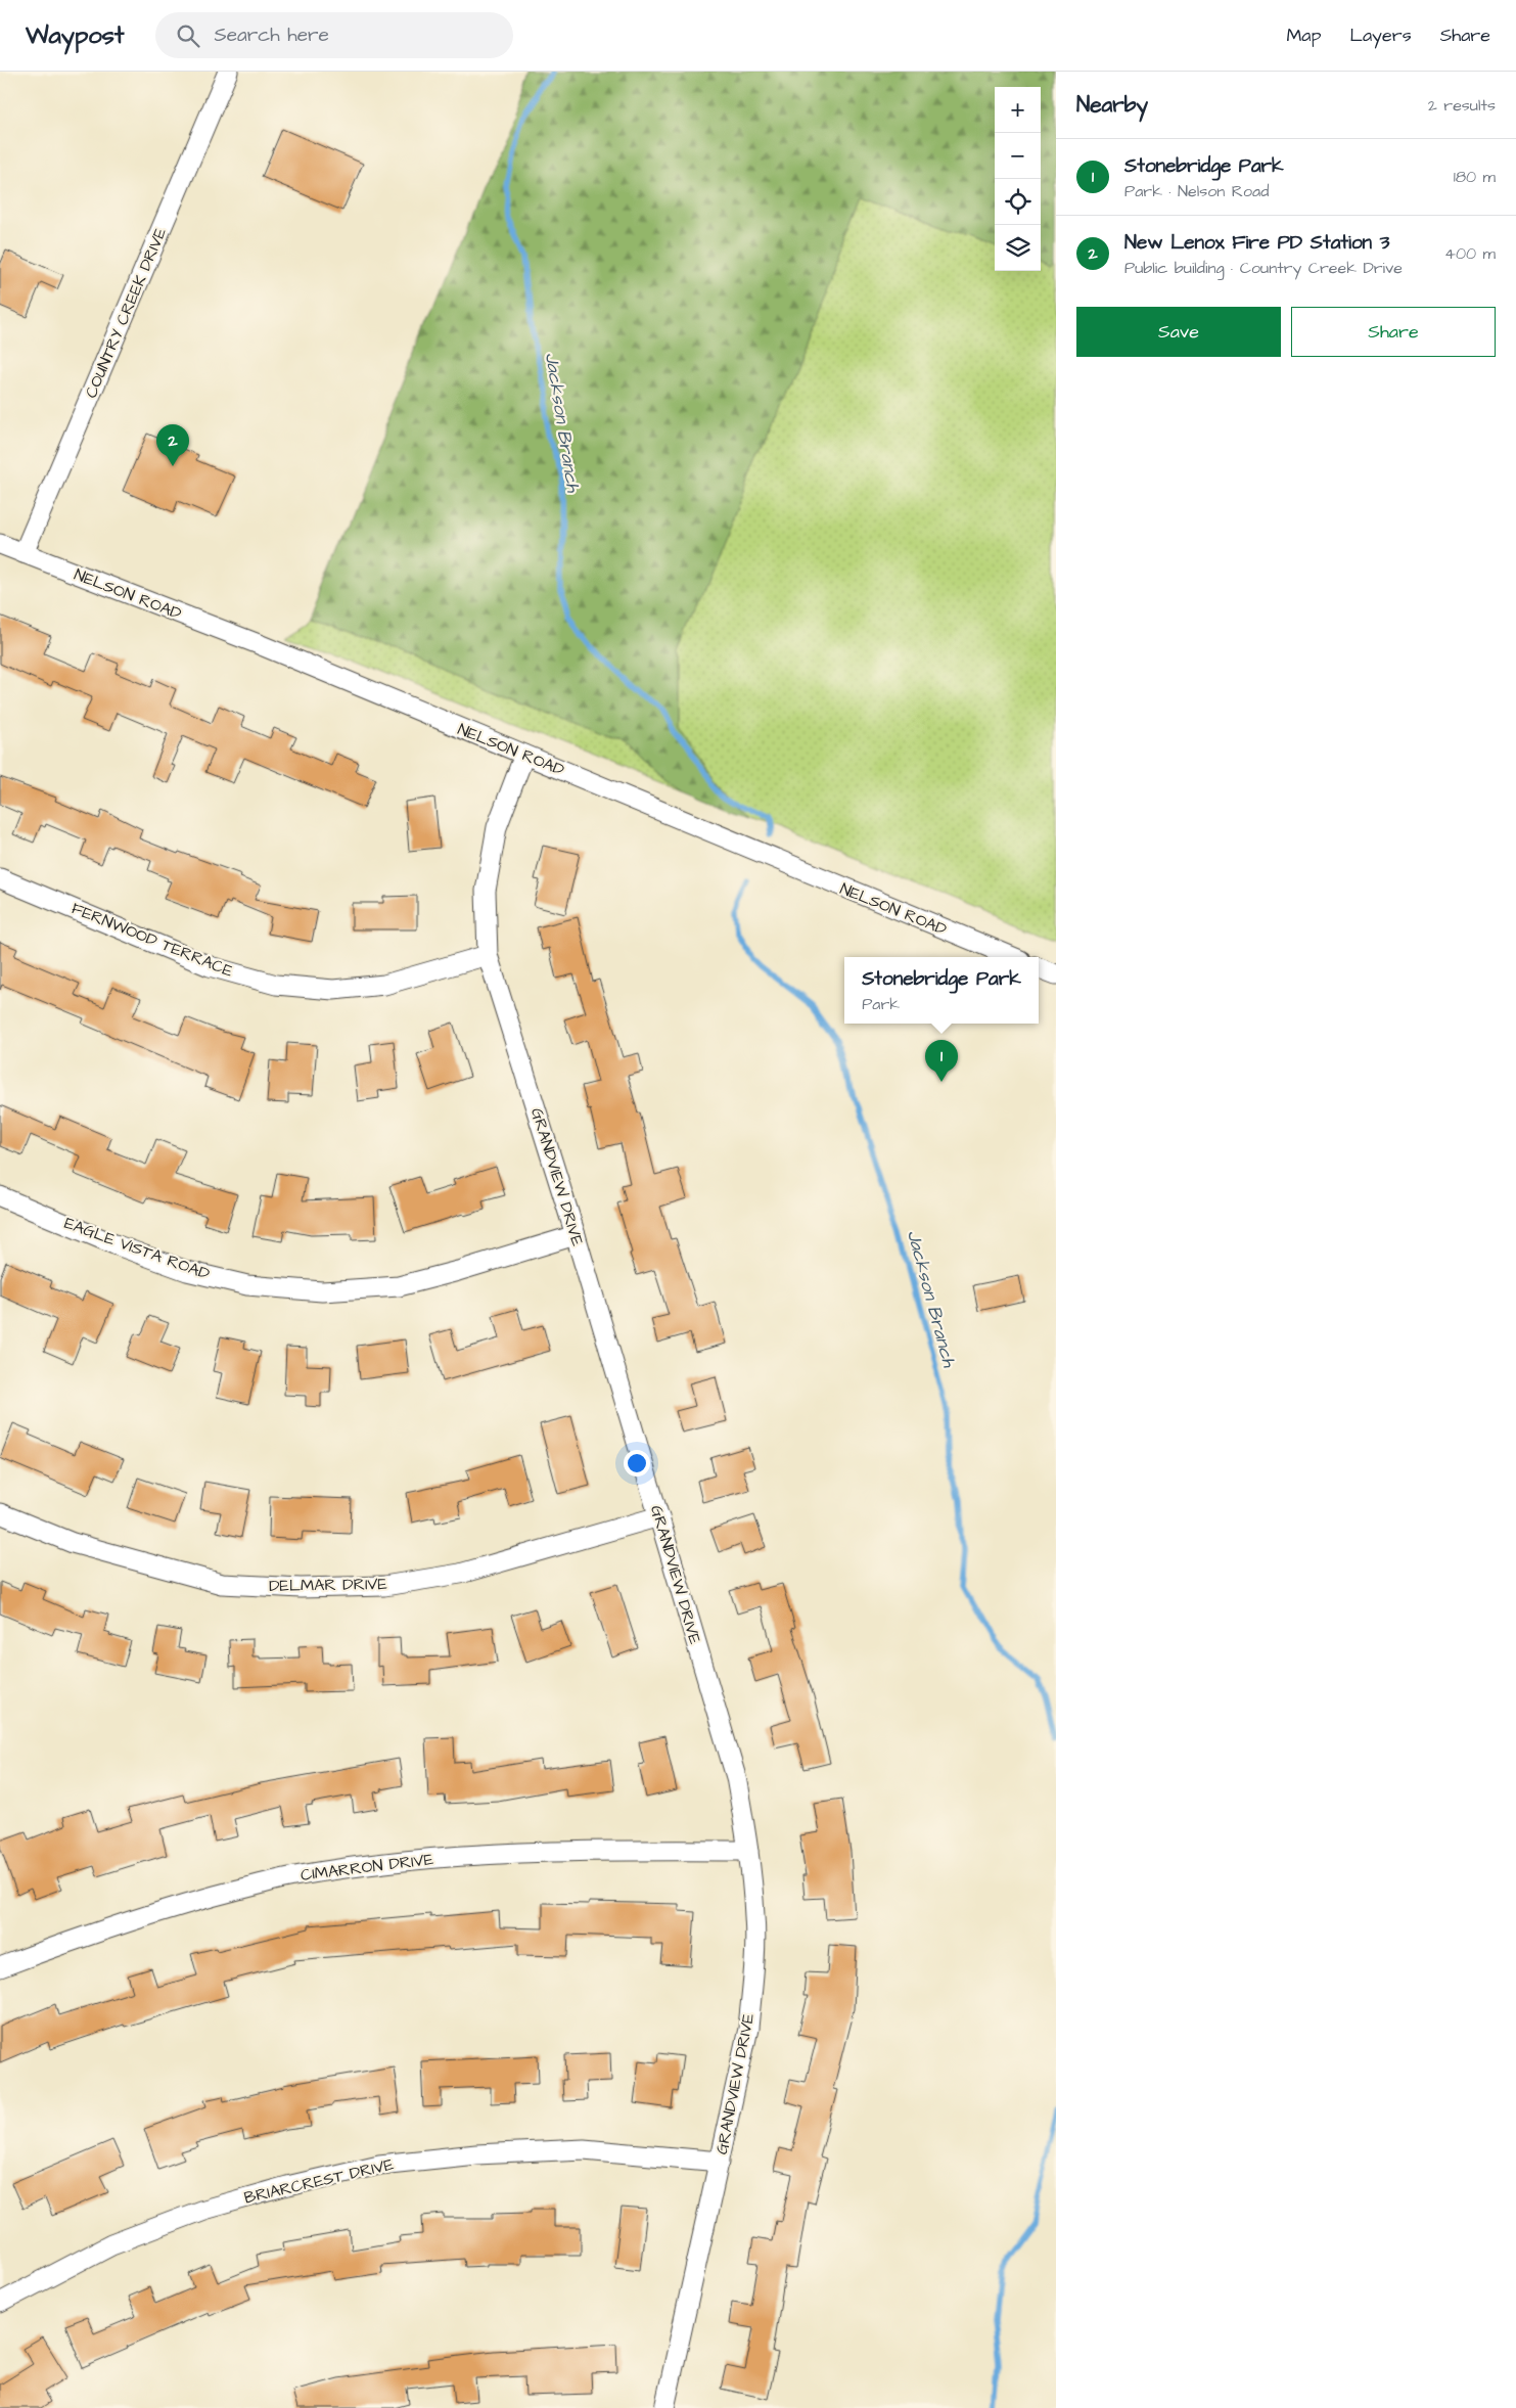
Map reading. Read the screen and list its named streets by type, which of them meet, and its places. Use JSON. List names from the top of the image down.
{
  "streets": {
    "street": [
      "COUNTRY CREEK DRIVE",
      "NELSON ROAD",
      "FERNWOOD TERRACE",
      "GRANDVIEW DRIVE",
      "EAGLE VISTA ROAD",
      "DELMAR DRIVE",
      "CIMARRON DRIVE",
      "BRIARCREST DRIVE"
    ]
  },
  "crossings": [
    ["COUNTRY CREEK DRIVE", "NELSON ROAD"],
    ["NELSON ROAD", "GRANDVIEW DRIVE"],
    ["FERNWOOD TERRACE", "GRANDVIEW DRIVE"],
    ["GRANDVIEW DRIVE", "EAGLE VISTA ROAD"],
    ["GRANDVIEW DRIVE", "DELMAR DRIVE"],
    ["GRANDVIEW DRIVE", "CIMARRON DRIVE"],
    ["GRANDVIEW DRIVE", "BRIARCREST DRIVE"]
  ],
  "water": ["Jackson Branch"],
  "page": {
    "header": "Waypost",
    "search": "Search here",
    "nav": ["Map", "Layers", "Share"],
    "heading": ["Nearby", "2 results"],
    "map_buttons": ["+", "−"],
    "list": [
      {
        "mark": "1",
        "name": "Stonebridge Park",
        "note": "Park · Nelson Road",
        "value": "180 m"
      },
      {
        "mark": "2",
        "name": "New Lenox Fire PD Station 3",
        "note": "Public building · Country Creek Drive",
        "value": "400 m"
      }
    ],
    "buttons": ["Save", "Share"],
    "pins": ["2", "1"],
    "popup": ["Stonebridge Park", "Park"]
  }
}
